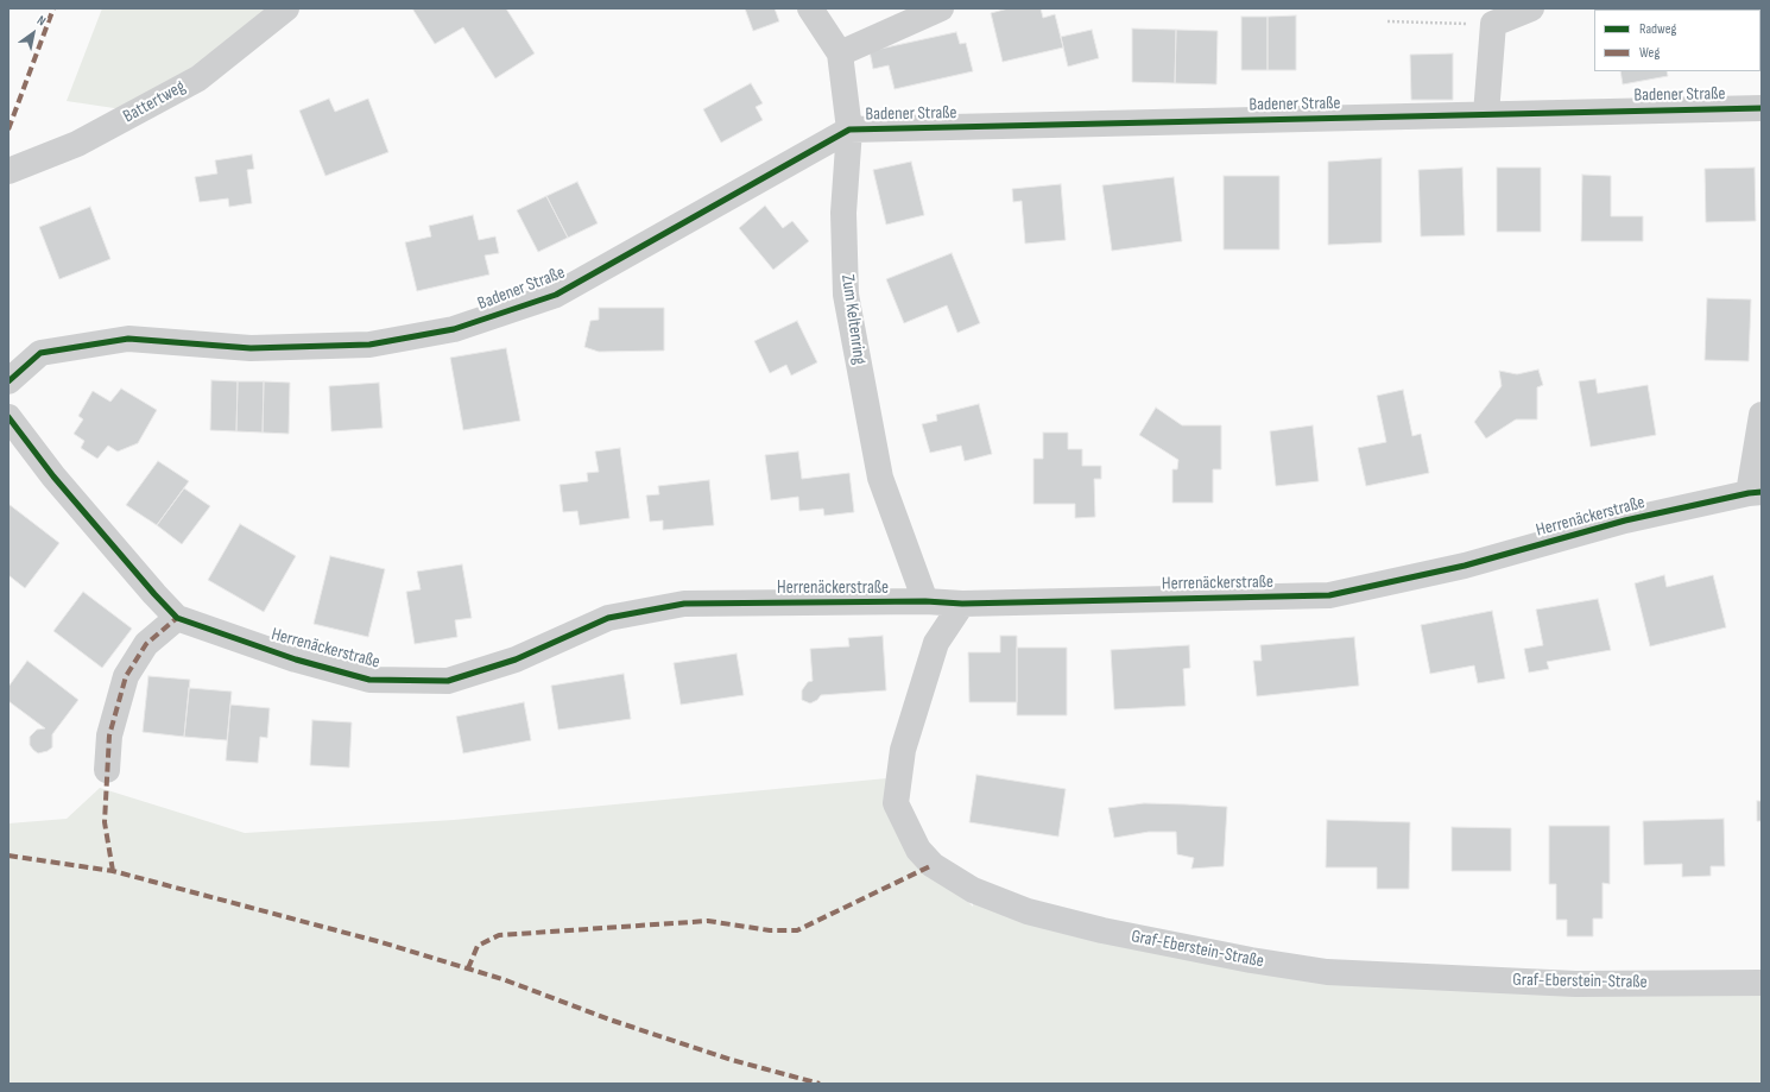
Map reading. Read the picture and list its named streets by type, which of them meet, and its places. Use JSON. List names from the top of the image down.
{
  "streets": {
    "street": [
      "Badener Straße",
      "Battertweg",
      "Zum Keltenring",
      "Herrenäckerstraße",
      "Graf-Eberstein-Straße"
    ]
  },
  "crossings": [
    ["Badener Straße", "Zum Keltenring"],
    ["Zum Keltenring", "Herrenäckerstraße"],
    ["Herrenäckerstraße", "Graf-Eberstein-Straße"]
  ],
  "legend": ["Radweg", "Weg"],
  "north": "top right"
}
